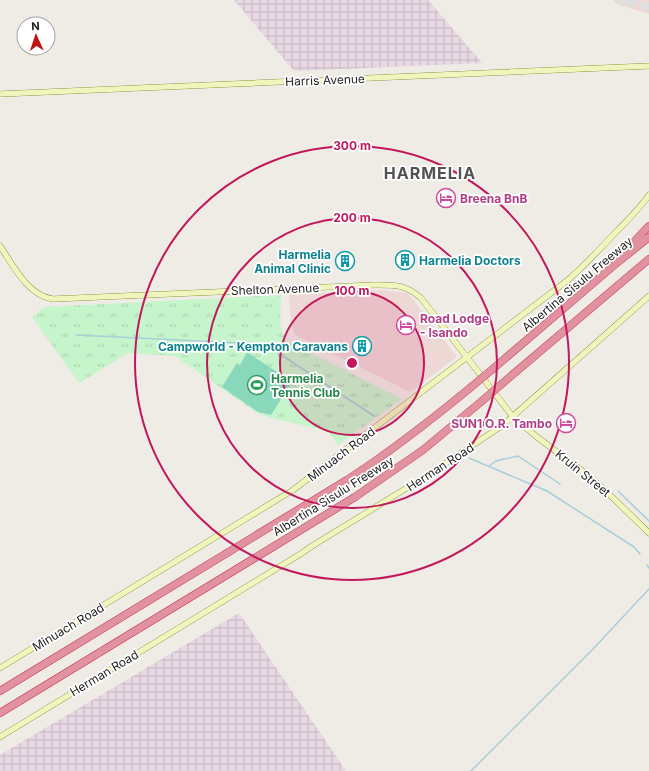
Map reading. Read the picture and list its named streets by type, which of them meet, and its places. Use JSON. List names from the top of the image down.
{
  "streets": {
    "highway": ["Albertina Sisulu Freeway"],
    "main road": [
      "Harris Avenue",
      "Shelton Avenue",
      "Minuach Road",
      "Herman Road",
      "Kruin Street"
    ]
  },
  "crossings": [
    ["Shelton Avenue", "Minuach Road"],
    ["Shelton Avenue", "Herman Road"],
    ["Shelton Avenue", "Kruin Street"],
    ["Herman Road", "Kruin Street"]
  ],
  "districts": ["HARMELIA"],
  "places": {
    "hotel": ["Breena BnB", "Road Lodge - Isando", "SUN1 O.R. Tambo"],
    "building": ["Harmelia Doctors", "Harmelia Animal Clinic", "Campworld - Kempton Caravans"],
    "sports": ["Harmelia Tennis Club"]
  },
  "north": "top",
  "rings": ["300 m", "200 m", "100 m"]
}
